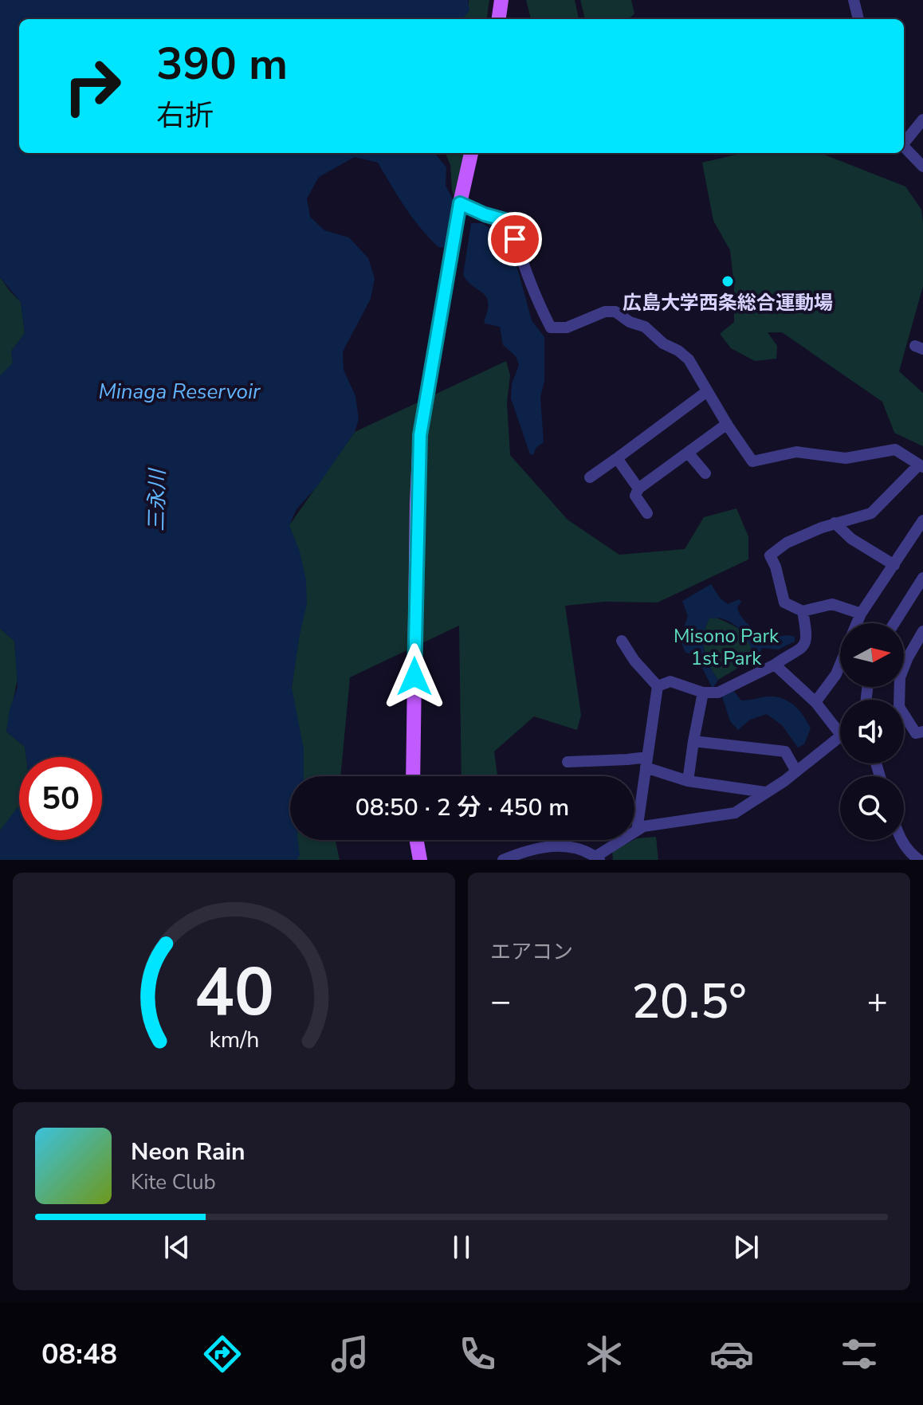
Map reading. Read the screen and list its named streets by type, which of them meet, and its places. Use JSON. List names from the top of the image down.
{
  "water": ["Minaga Reservoir", "三永川"],
  "parks": ["Misono Park 1st Park"],
  "places": ["広島大学西条総合運動場"],
  "north": "right",
  "page": {
    "turn": ["390 m", "右折"],
    "limit": "50",
    "trip": "08:50 · 2 分 · 450 m",
    "tile": "エアコン",
    "heat": ["−", "20.5°", "+"],
    "song": ["Neon Rain", "Kite Club"],
    "tabs": "08:48",
    "gauge": ["40", "km/h"]
  }
}
